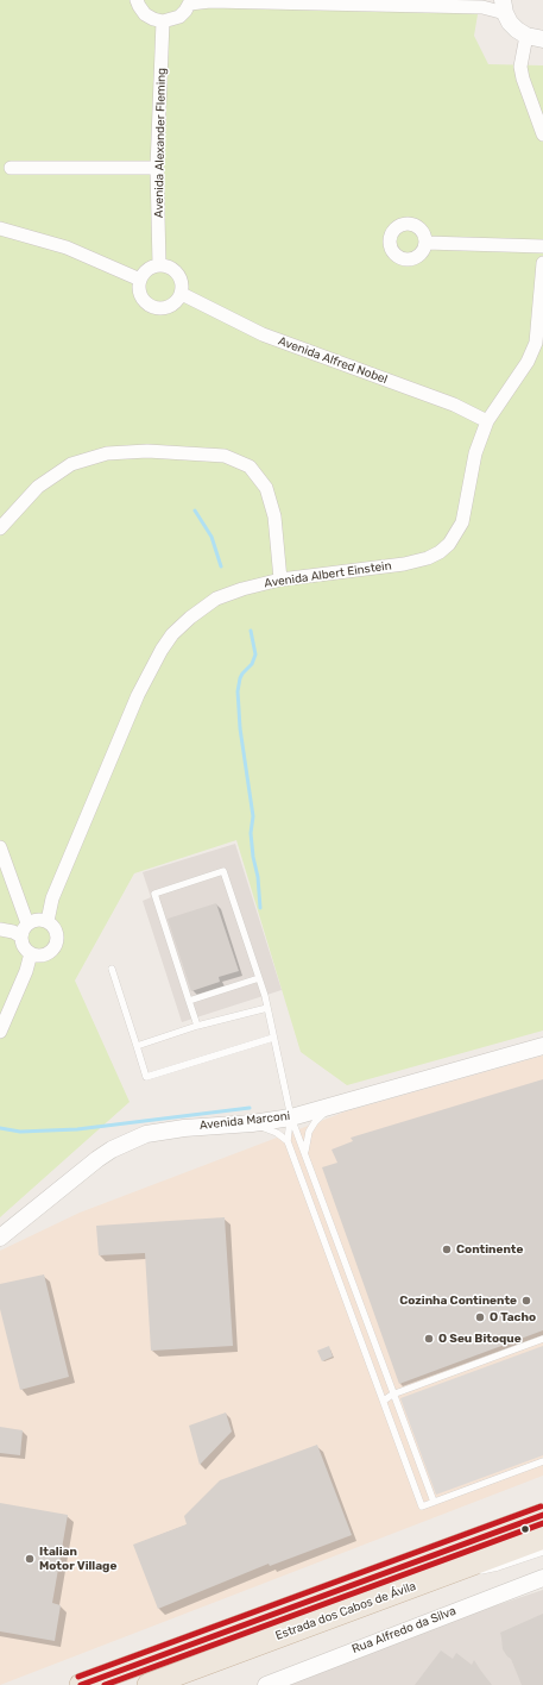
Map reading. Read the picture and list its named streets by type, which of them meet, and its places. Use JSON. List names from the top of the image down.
{
  "streets": {
    "highway": ["Estrada dos Cabos de Ávila"],
    "street": [
      "Avenida Alexander Fleming",
      "Avenida Alfred Nobel",
      "Avenida Albert Einstein",
      "Avenida Marconi",
      "Rua Alfredo da Silva"
    ]
  },
  "crossings": [
    ["Avenida Alexander Fleming", "Avenida Alfred Nobel"],
    ["Avenida Alfred Nobel", "Avenida Albert Einstein"]
  ],
  "places": [
    "Continente",
    "Cozinha Continente",
    "O Tacho",
    "O Seu Bitoque",
    "Italian Motor Village"
  ]
}
